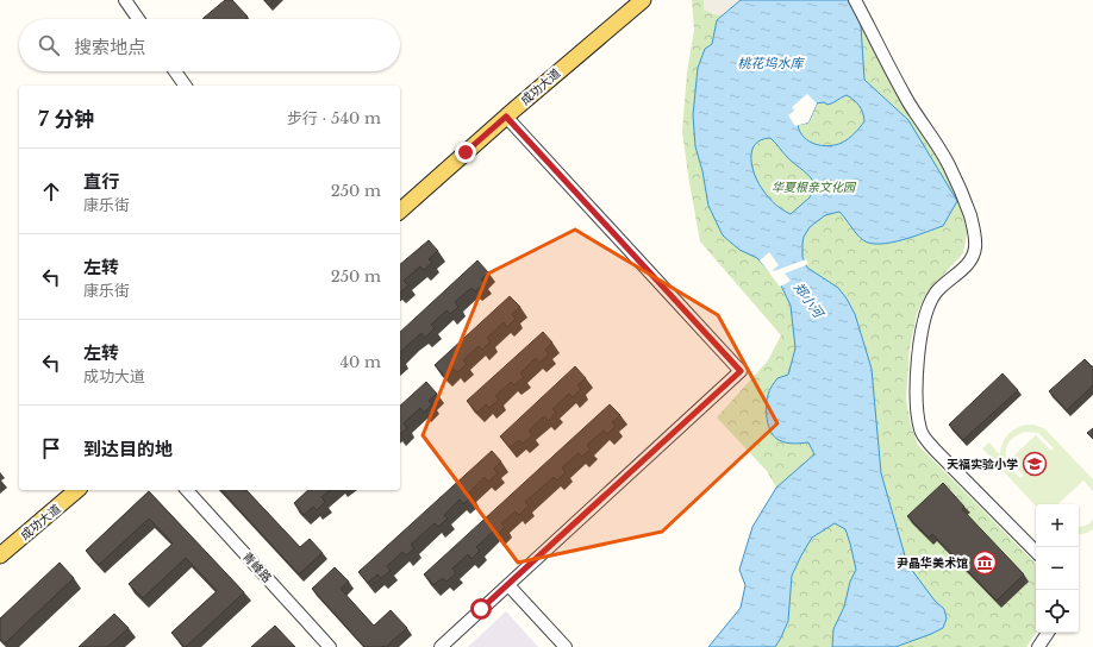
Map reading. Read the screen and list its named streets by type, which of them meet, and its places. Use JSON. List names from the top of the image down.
{
  "streets": {
    "main road": ["成功大道"],
    "street": ["青峰路"]
  },
  "water": ["桃花坞水库", "郑小河"],
  "parks": ["华夏根亲文化园"],
  "places": {
    "school or university": ["天福实验小学"],
    "museum": ["尹晶华美术馆"]
  },
  "page": {
    "search": "搜索地点",
    "heading": ["7 分钟", "步行 · 540 m"],
    "list": [
      ["直行", "康乐街", "250 m"],
      ["左转", "康乐街", "250 m"],
      ["左转", "成功大道", "40 m"],
      "到达目的地"
    ],
    "map_buttons": ["+", "−"]
  }
}
